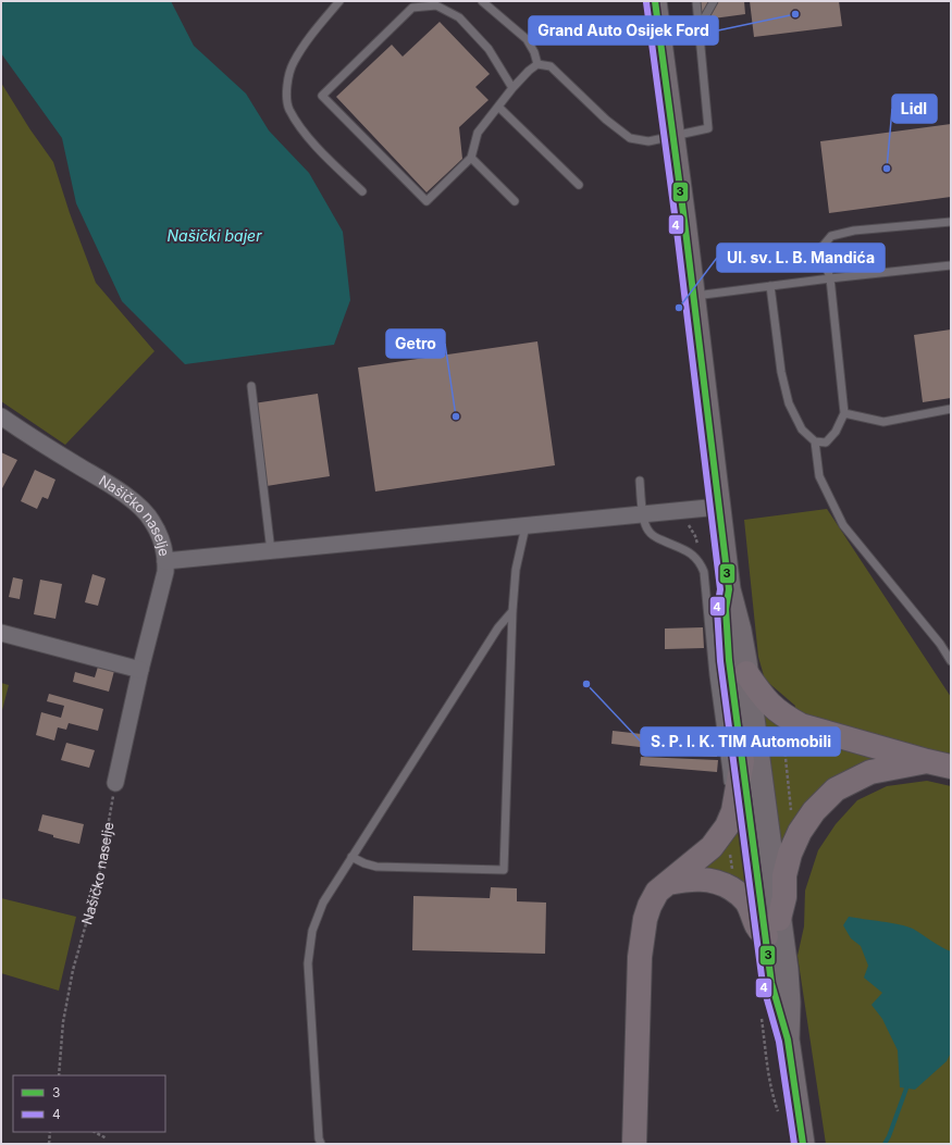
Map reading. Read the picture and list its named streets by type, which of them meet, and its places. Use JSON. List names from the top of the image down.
{
  "streets": {
    "street": ["Našičko naselje"]
  },
  "water": ["Našički bajer"],
  "places": [
    "Grand Auto Osijek Ford",
    "Lidl",
    "Ul. sv. L. B. Mandića",
    "Getro",
    "S. P. I. K. TIM Automobili"
  ],
  "lines": ["transit line 3", "transit line 4"],
  "legend": ["3", "4"]
}
